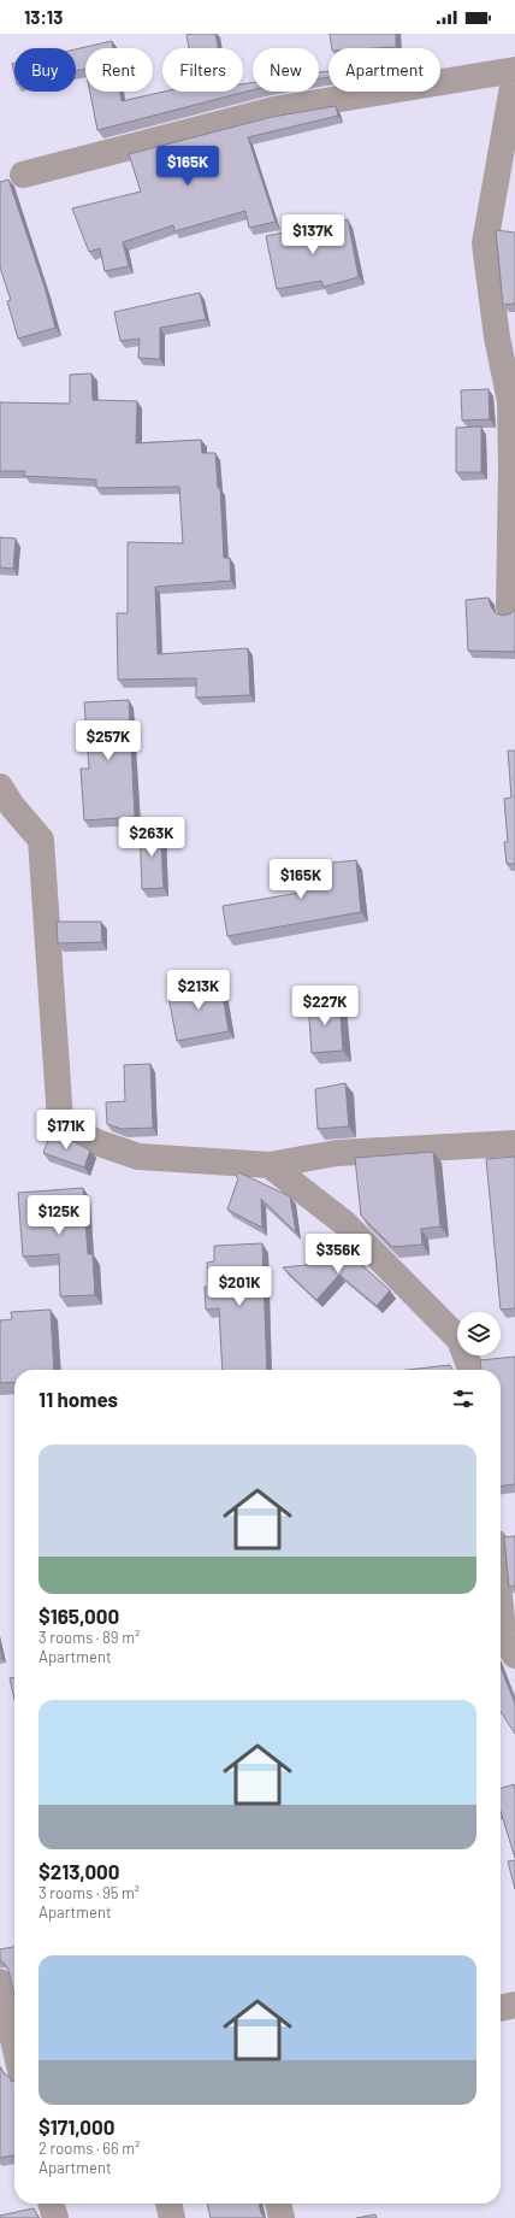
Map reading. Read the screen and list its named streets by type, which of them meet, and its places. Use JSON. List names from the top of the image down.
{
  "page": {
    "status": "13:13",
    "chip": [
      "Buy",
      "Rent",
      "Filters",
      "New",
      "Apartment"
    ],
    "price": [
      "$165K",
      "$137K",
      "$257K",
      "$263K",
      "$165K",
      "$213K",
      "$227K",
      "$171K",
      "$125K",
      "$356K",
      "$201K"
    ],
    "heading": "11 homes",
    "list": [
      {
        "name": "$165,000",
        "note": "3 rooms · 89 m² · Apartment"
      },
      {
        "name": "$213,000",
        "note": "3 rooms · 95 m² · Apartment"
      },
      {
        "name": "$171,000",
        "note": "2 rooms · 66 m² · Apartment"
      }
    ]
  }
}
